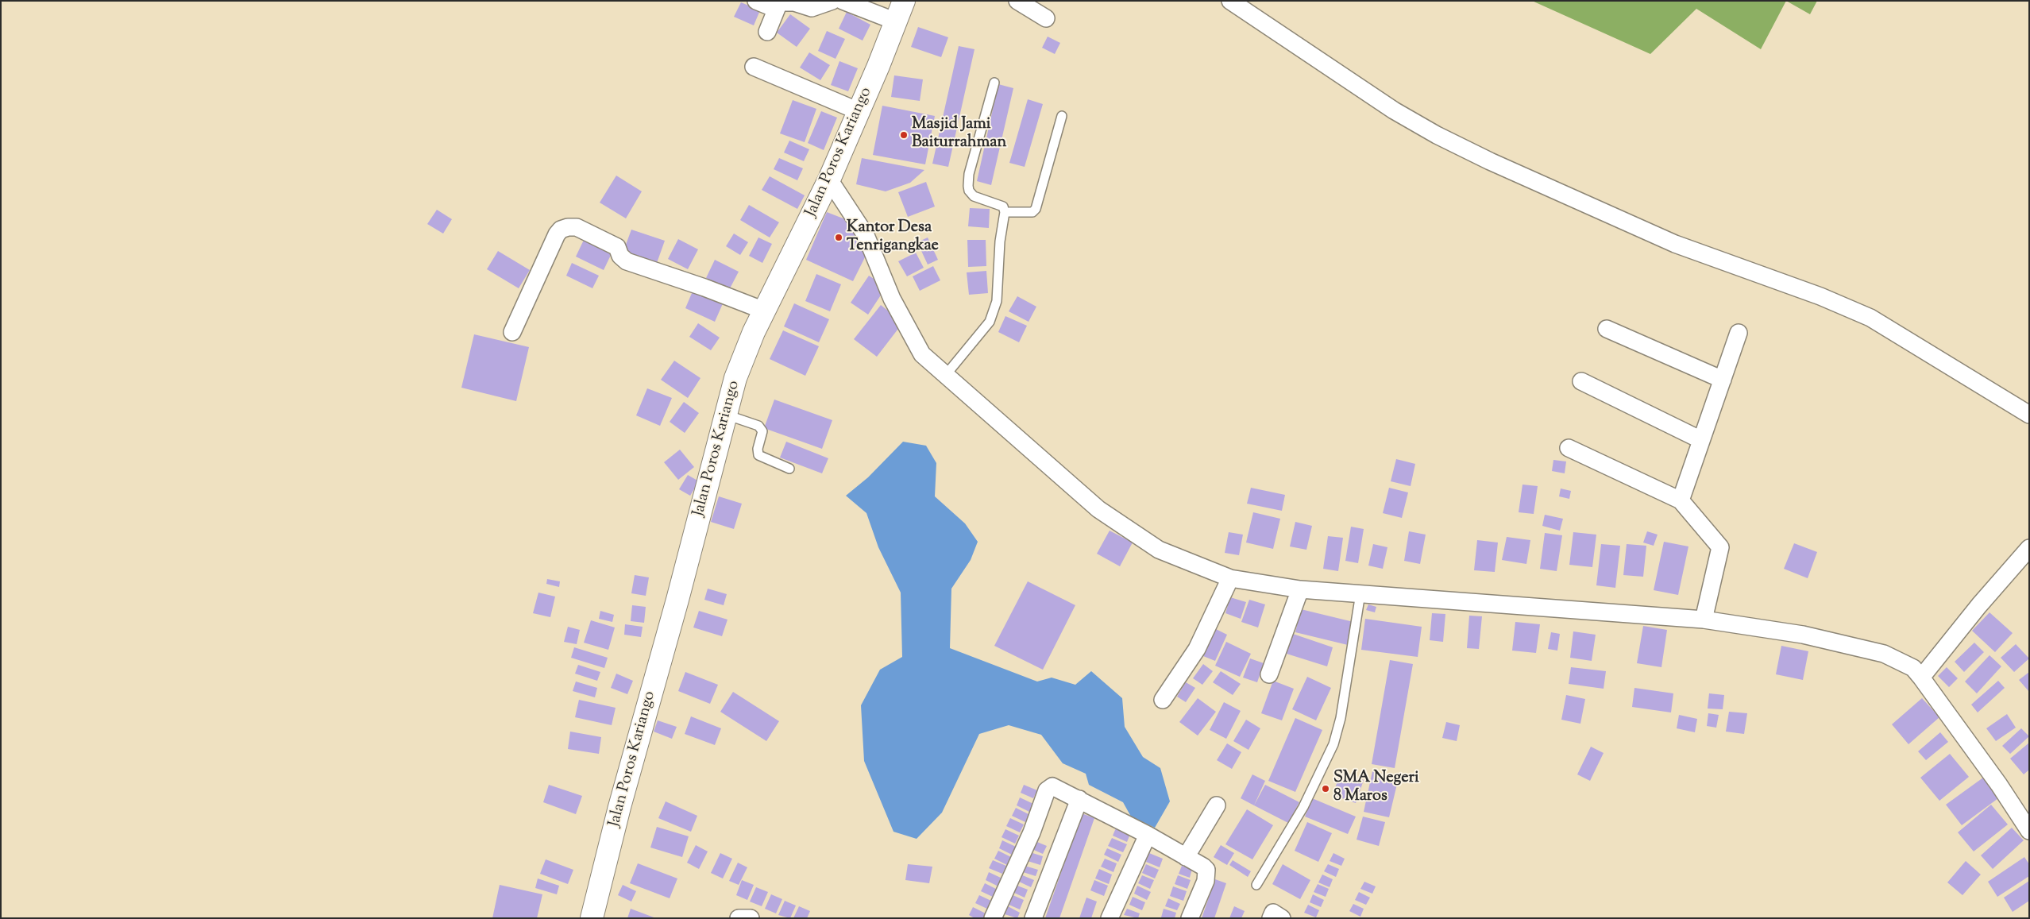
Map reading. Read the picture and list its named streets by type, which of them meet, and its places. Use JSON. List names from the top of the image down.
{
  "streets": {
    "main road": ["Jalan Poros Kariango"]
  },
  "places": ["Masjid Jami Baiturrahman", "Kantor Desa Tenrigangkae", "SMA Negeri 8 Maros"]
}
